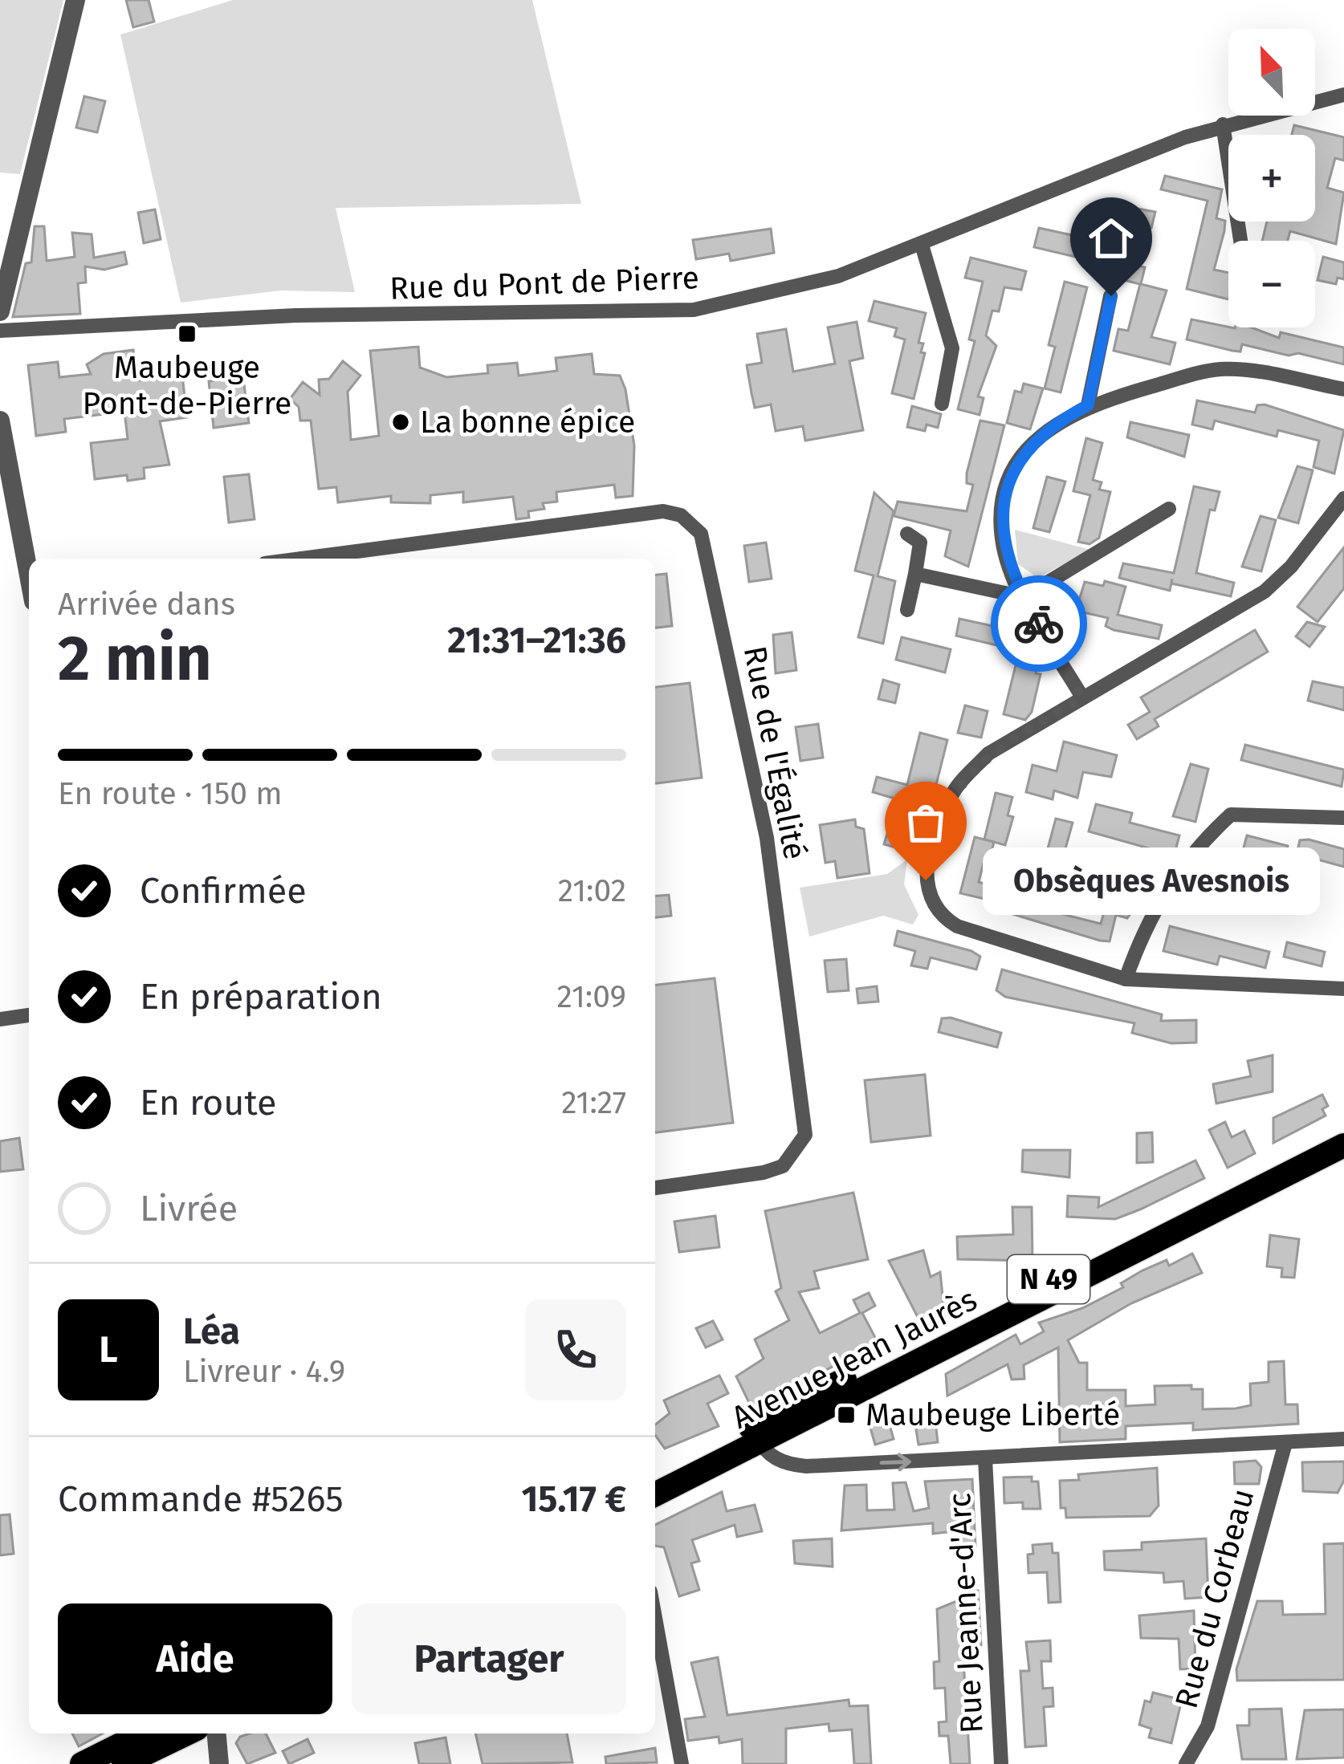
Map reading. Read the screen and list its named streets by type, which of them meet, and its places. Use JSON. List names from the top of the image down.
{
  "streets": {
    "main road": ["N 49", "Avenue Jean Jaurès"],
    "street": [
      "Rue du Pont de Pierre",
      "Rue de l'Égalité",
      "Rue du Corbeau",
      "Rue Jeanne-d'Arc"
    ]
  },
  "places": {
    "transit": ["Maubeuge Pont-de-Pierre", "Maubeuge Liberté"],
    "other": ["La bonne épice", "Obsèques Avesnois"]
  },
  "north": "top left",
  "page": {
    "map_buttons": ["+", "−"],
    "heading": ["2 min", "Arrivée dans", "21:31–21:36"],
    "panel": [
      "Léa",
      "Livreur · 4.9",
      "Commande #5265",
      "15.17 €"
    ],
    "bar": "En route · 150 m",
    "list": [
      ["Confirmée", "21:02"],
      ["En préparation", "21:09"],
      ["En route", "21:27"],
      "Livrée"
    ],
    "bubble": "Obsèques Avesnois",
    "round": "L",
    "buttons": ["Aide", "Partager"]
  }
}
